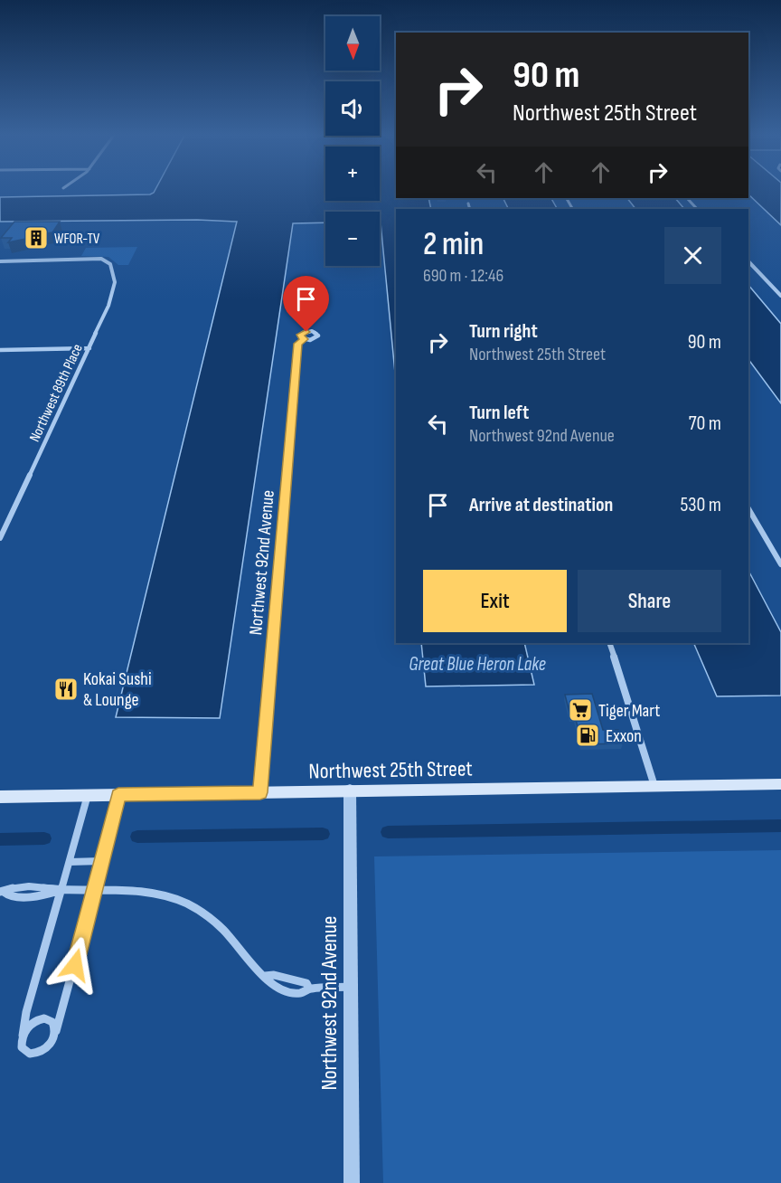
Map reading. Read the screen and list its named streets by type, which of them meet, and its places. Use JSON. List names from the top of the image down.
{
  "streets": {
    "main road": ["Northwest 25th Street"],
    "street": ["Northwest 89th Place", "Northwest 92nd Avenue"]
  },
  "crossings": [
    ["Northwest 92nd Avenue", "Northwest 25th Street"]
  ],
  "water": ["Great Blue Heron Lake"],
  "places": {
    "building": ["WFOR-TV"],
    "restaurant": ["Kokai Sushi & Lounge"],
    "supermarket": ["Tiger Mart"],
    "fuel station": ["Exxon"]
  },
  "north": "bottom",
  "page": {
    "map_buttons": ["+", "−"],
    "turn": ["90 m", "Northwest 25th Street"],
    "heading": ["2 min", "690 m · 12:46"],
    "list": [
      {
        "name": "Turn right",
        "note": "Northwest 25th Street",
        "value": "90 m"
      },
      {
        "name": "Turn left",
        "note": "Northwest 92nd Avenue",
        "value": "70 m"
      },
      {
        "name": "Arrive at destination",
        "value": "530 m"
      }
    ],
    "buttons": ["Exit", "Share"]
  }
}
